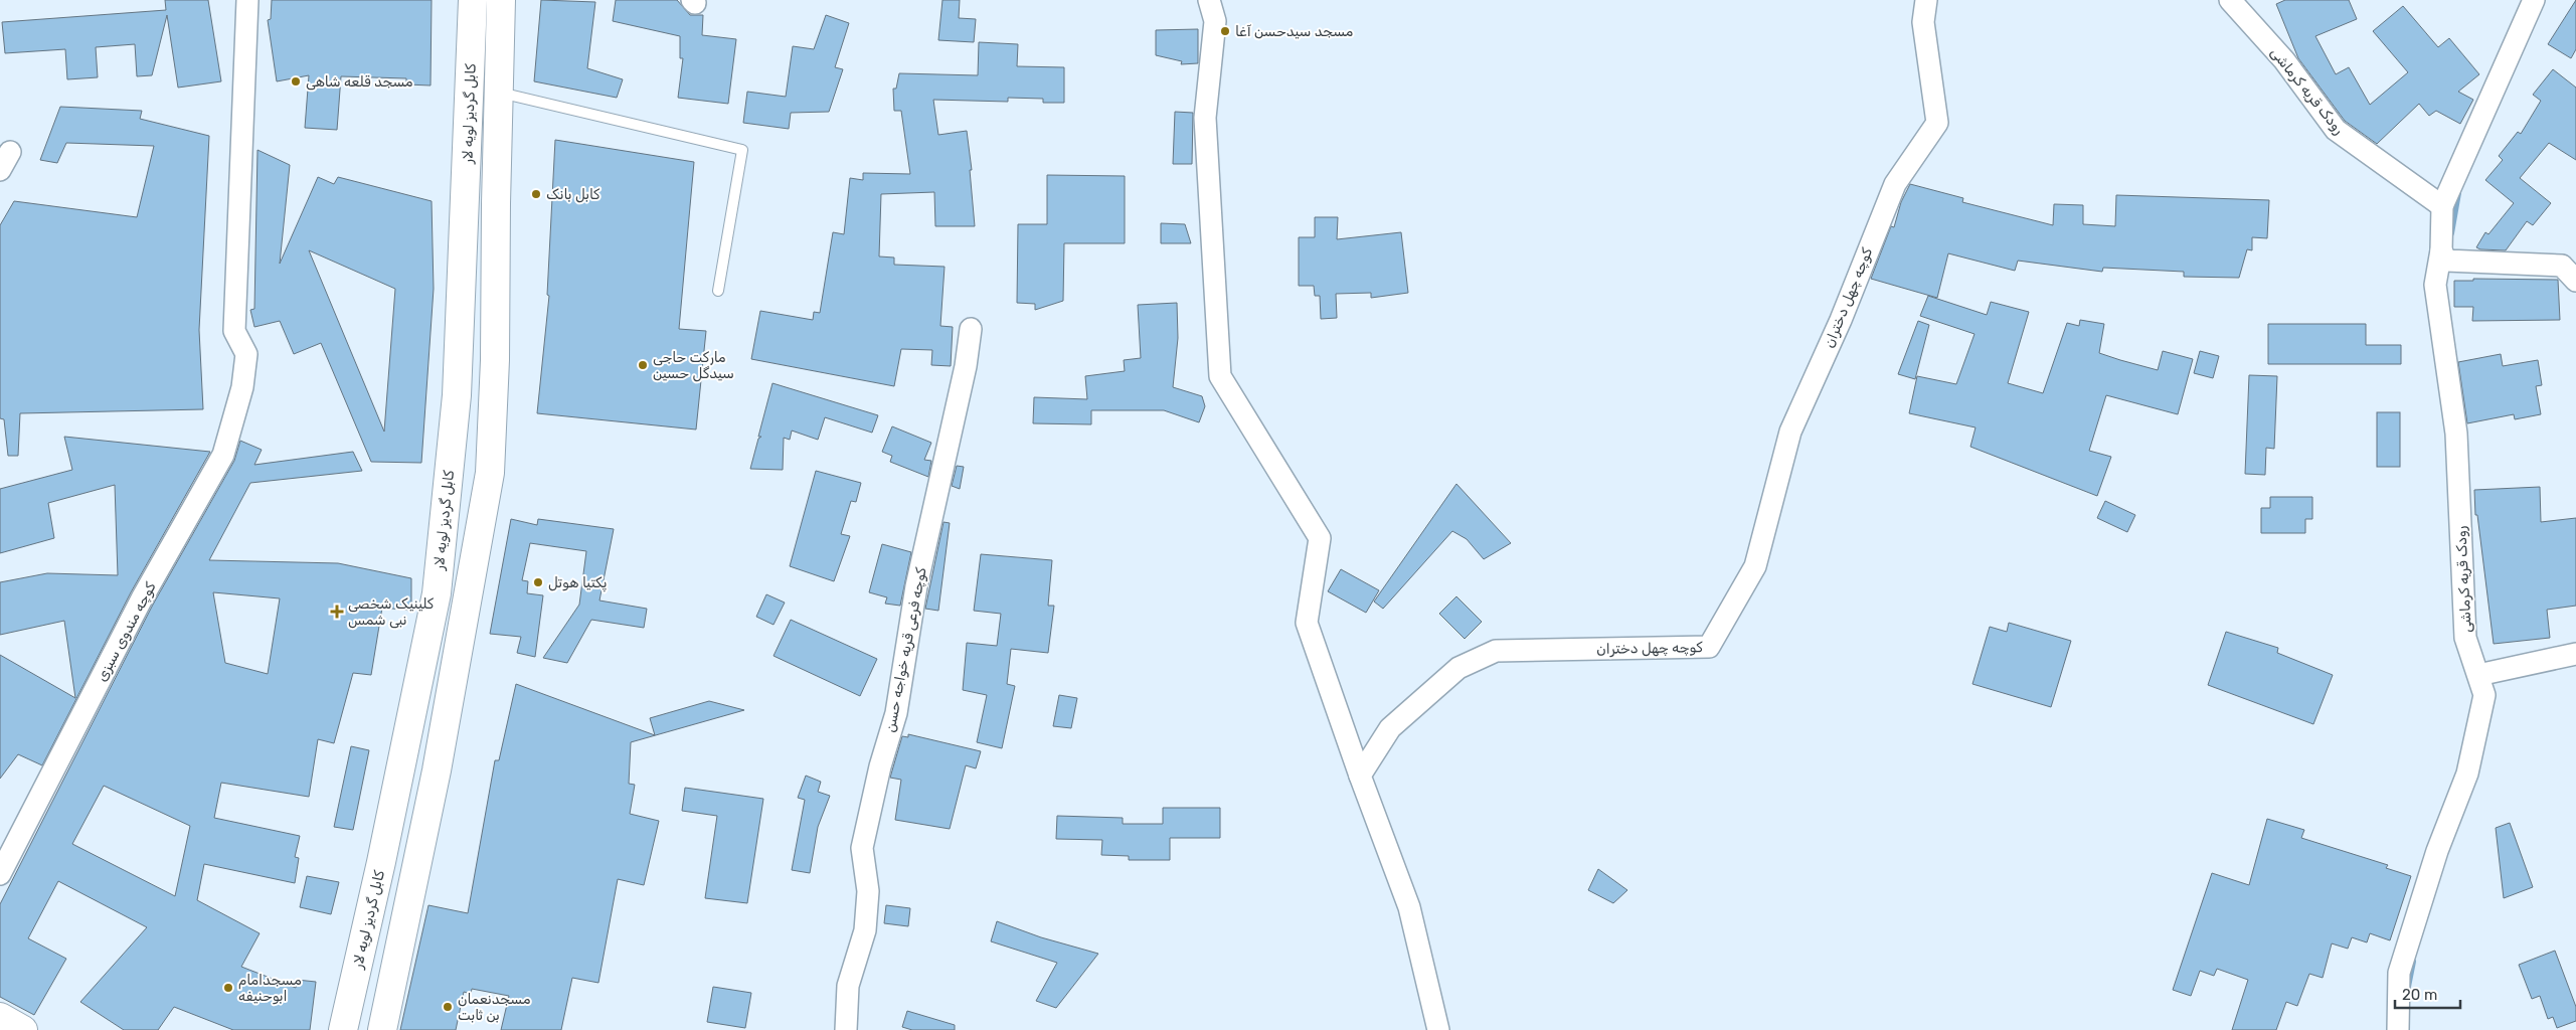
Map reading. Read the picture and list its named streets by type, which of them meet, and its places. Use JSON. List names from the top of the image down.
{
  "streets": {
    "main road": ["کابل گردیز لویه لار"],
    "street": [
      "رودک قریه کرماشی",
      "کوچه چهل دختران",
      "کوچه مندوی سبزی",
      "کوچه فرعی قریه خواجه حسن"
    ]
  },
  "places": {
    "other": [
      "مسجد سیدحسن آغا",
      "مسجد قلعه شاهی",
      "کابل بانک",
      "مارکت حاجی سیدگل حسین",
      "پکتیا هوتل",
      "مسجدامام ابوحنیفه",
      "مسجدنعمان بن ثابت"
    ],
    "health": ["کلینیک شخصی نبی شمس"]
  },
  "scale_bar": "20 m"
}
